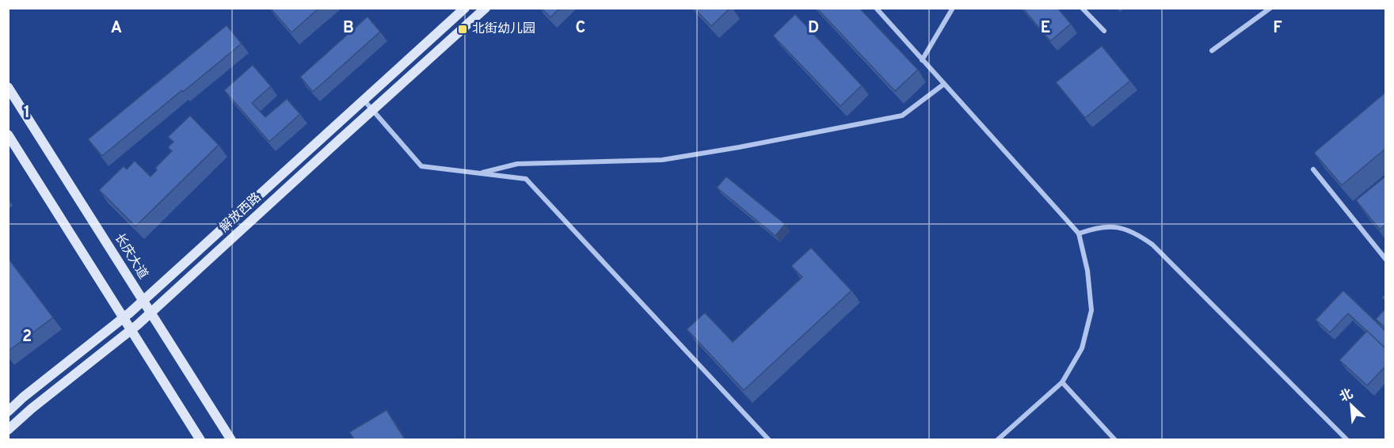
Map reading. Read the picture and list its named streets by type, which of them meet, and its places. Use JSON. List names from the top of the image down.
{
  "streets": {
    "street": ["解放西路", "长庆大道"]
  },
  "crossings": [
    ["解放西路", "长庆大道"]
  ],
  "places": {
    "transit": ["北街幼儿园"]
  },
  "north": "top left",
  "grid": {
    "columns": [
      "A",
      "B",
      "C",
      "D",
      "E",
      "F"
    ],
    "rows": ["1", "2"]
  }
}
